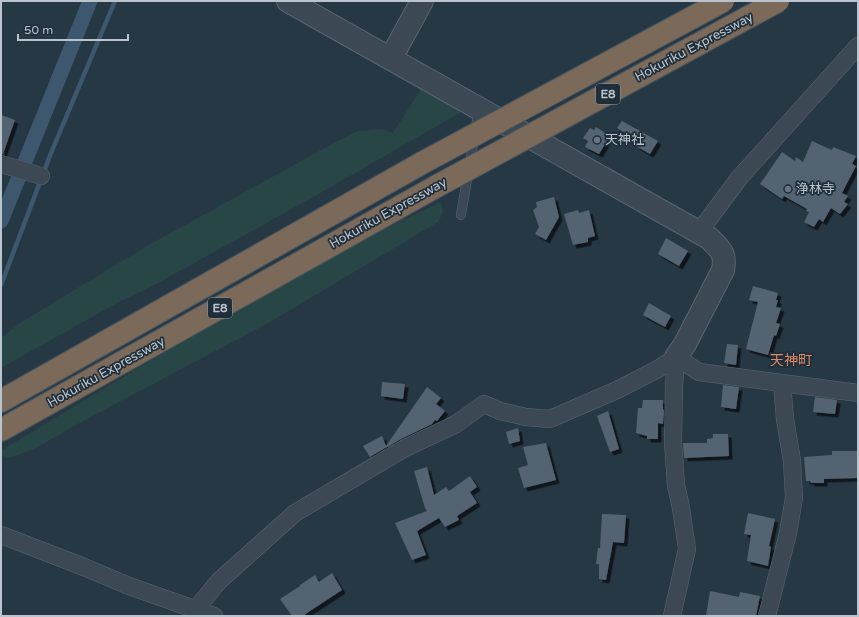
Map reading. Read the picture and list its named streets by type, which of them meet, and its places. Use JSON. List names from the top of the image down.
{
  "streets": {
    "highway": ["Hokuriku Expressway", "E8"]
  },
  "districts": ["天神町"],
  "places": ["天神社", "浄林寺"],
  "scale_bar": "50 m"
}
